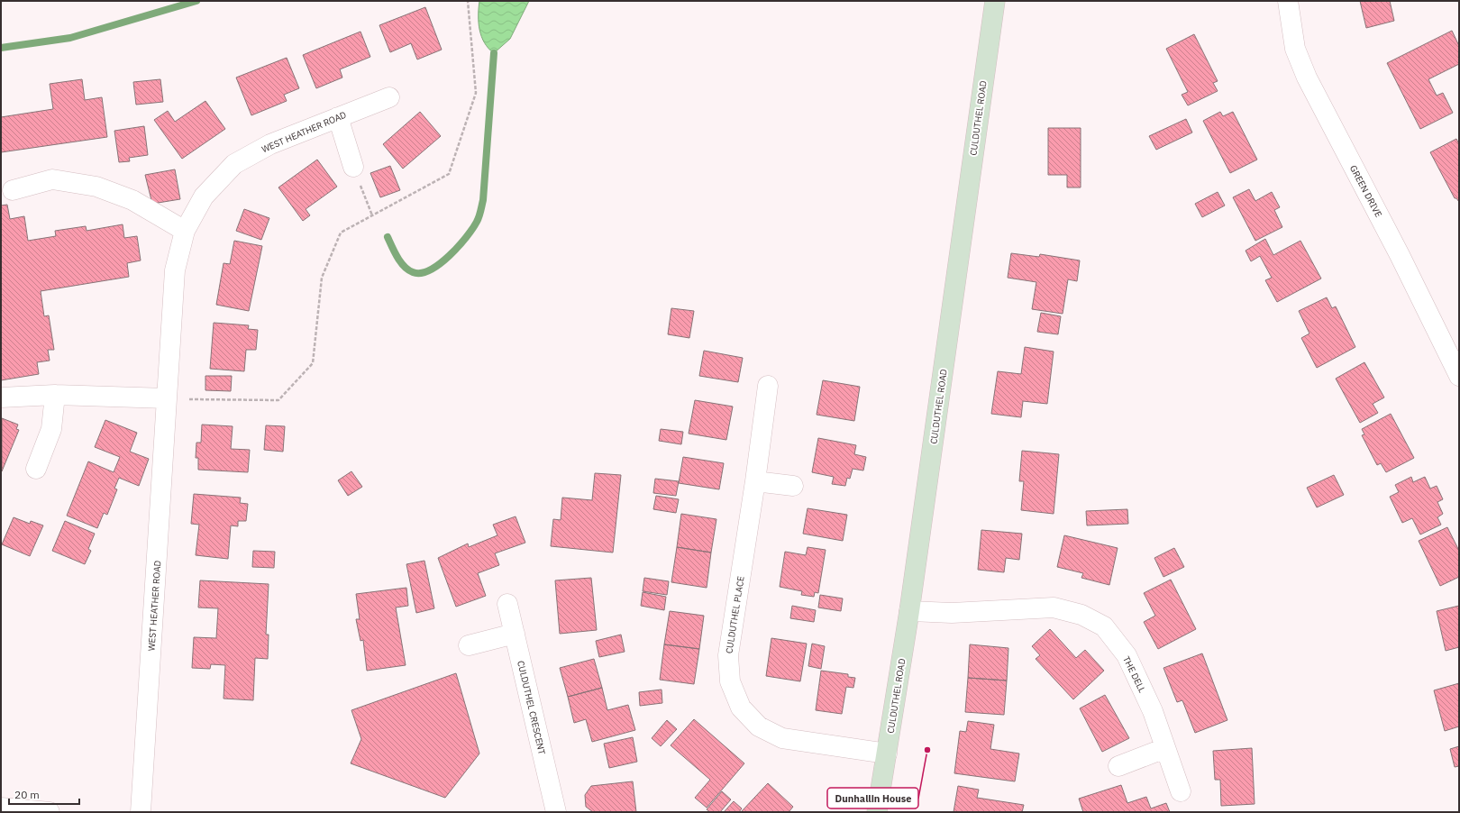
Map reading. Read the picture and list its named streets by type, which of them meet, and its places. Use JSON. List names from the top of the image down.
{
  "streets": {
    "main road": ["CULDUTHEL ROAD"],
    "street": [
      "WEST HEATHER ROAD",
      "GREEN DRIVE",
      "CULDUTHEL PLACE",
      "THE DELL",
      "CULDUTHEL CRESCENT"
    ]
  },
  "crossings": [
    ["CULDUTHEL ROAD", "CULDUTHEL PLACE"],
    ["CULDUTHEL ROAD", "THE DELL"]
  ],
  "places": ["Dunhallin House"],
  "scale_bar": "20 m"
}
